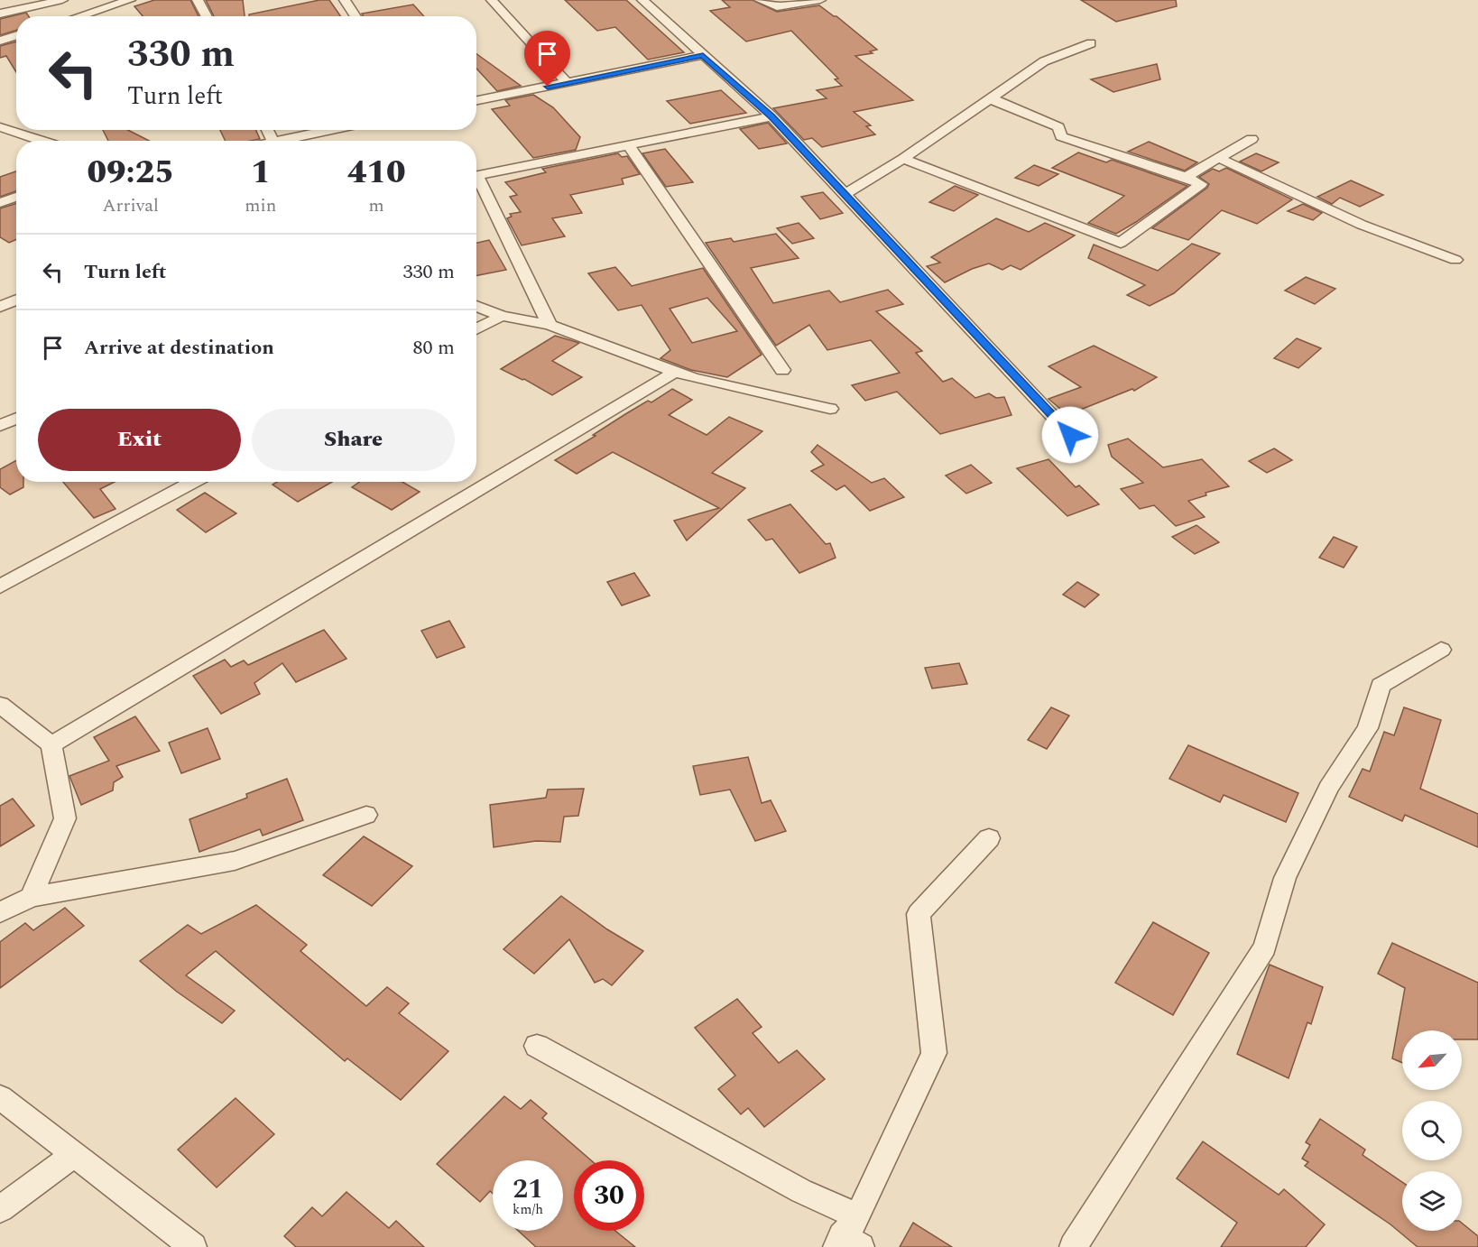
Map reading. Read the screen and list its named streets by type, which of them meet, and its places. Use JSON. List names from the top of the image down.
{
  "north": "bottom left",
  "page": {
    "turn": ["330 m", "Turn left"],
    "eta": [
      "09:25",
      "Arrival",
      "1",
      "min",
      "410",
      "m"
    ],
    "list": [
      {
        "name": "Turn left",
        "value": "330 m"
      },
      {
        "name": "Arrive at destination",
        "value": "80 m"
      }
    ],
    "buttons": ["Exit", "Share"],
    "speed": "21 km/h",
    "limit": "30"
  }
}
